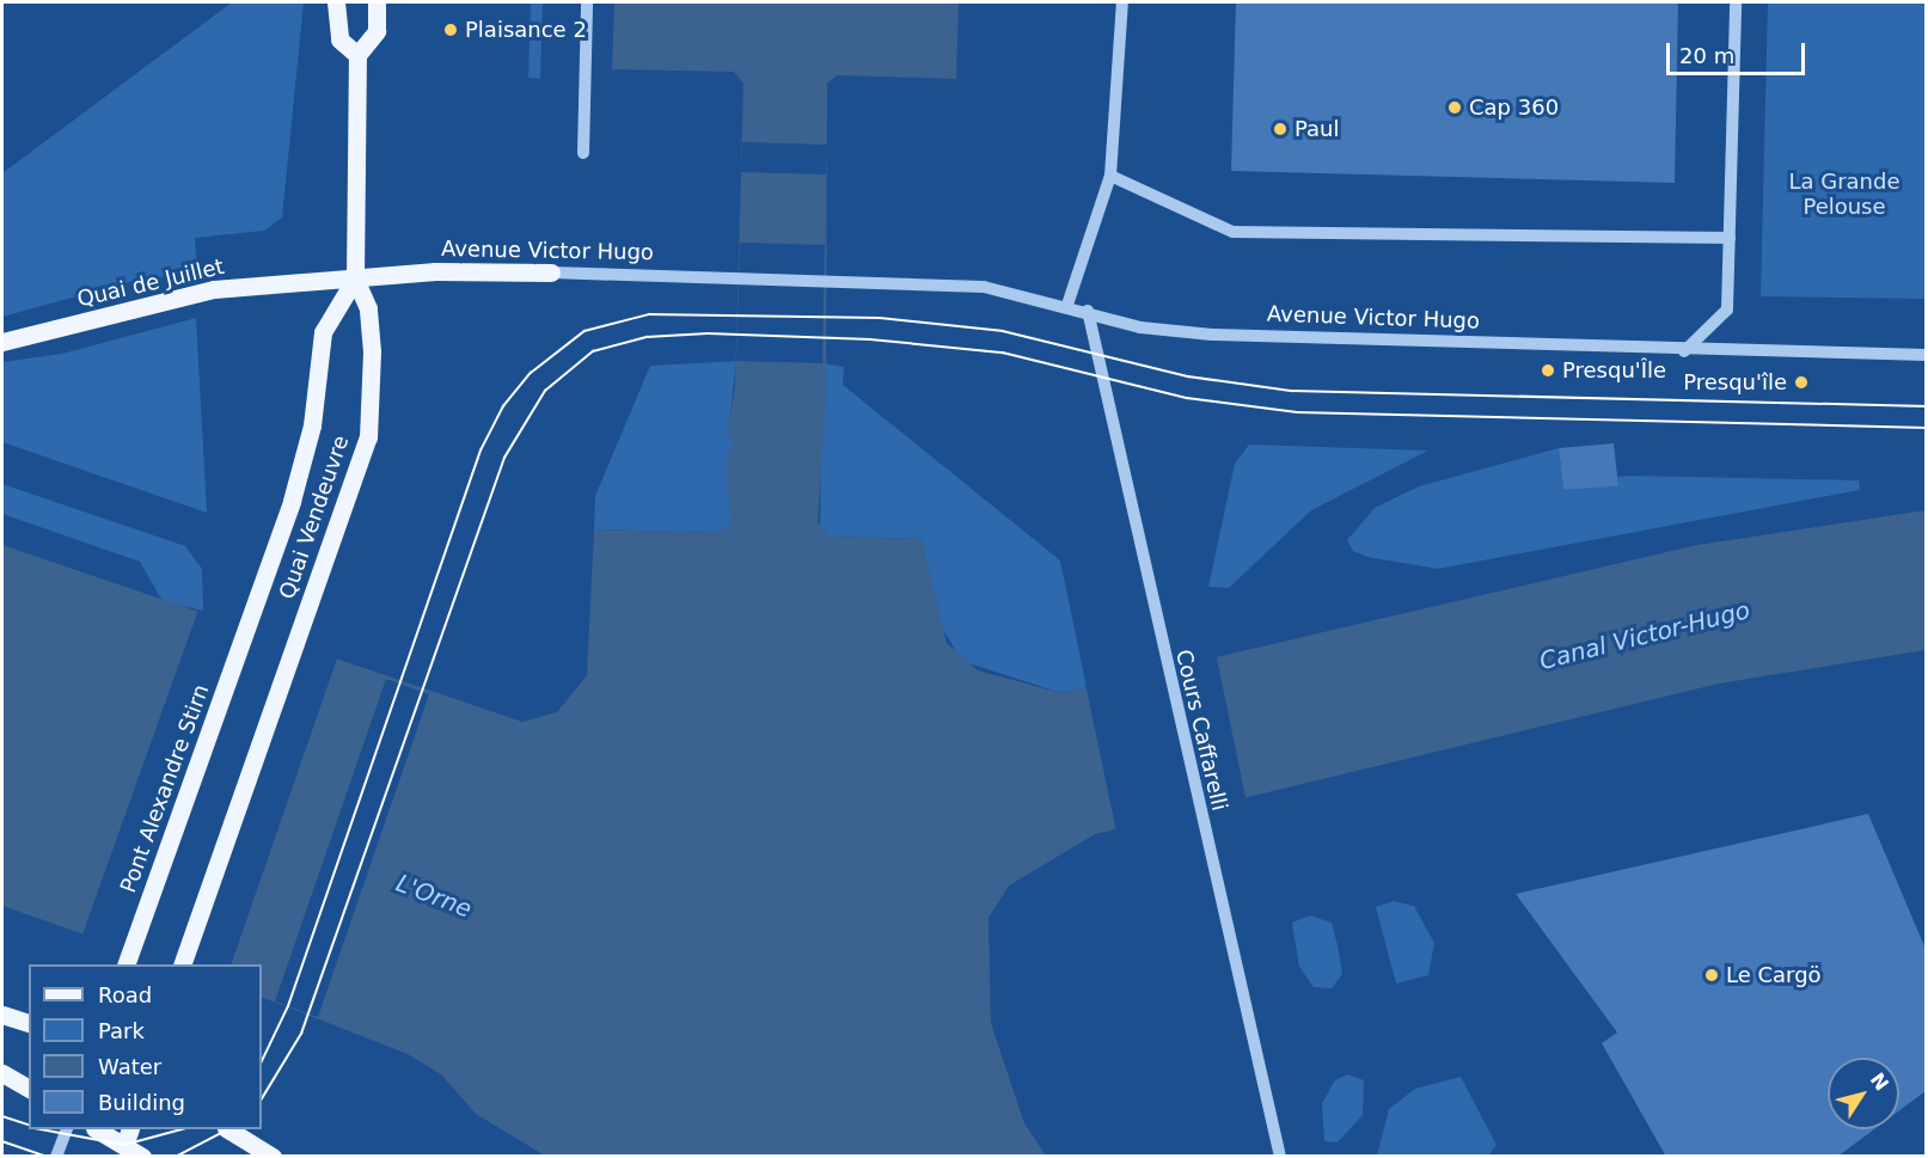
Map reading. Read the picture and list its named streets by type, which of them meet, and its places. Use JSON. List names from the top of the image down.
{
  "streets": {
    "main road": [
      "Avenue Victor Hugo",
      "Quai de Juillet",
      "Quai Vendeuvre",
      "Pont Alexandre Stirn"
    ],
    "street": ["Cours Caffarelli"]
  },
  "crossings": [
    ["Avenue Victor Hugo", "Quai de Juillet"],
    ["Avenue Victor Hugo", "Quai Vendeuvre"],
    ["Avenue Victor Hugo", "Cours Caffarelli"],
    ["Quai de Juillet", "Quai Vendeuvre"],
    ["Quai Vendeuvre", "Pont Alexandre Stirn"]
  ],
  "water": ["Canal Victor-Hugo", "L'Orne"],
  "parks": ["La Grande Pelouse"],
  "places": [
    "Plaisance 2",
    "Cap 360",
    "Paul",
    "Presqu'Île",
    "Presqu'île",
    "Le Cargö"
  ],
  "legend": [
    "Road",
    "Park",
    "Water",
    "Building"
  ],
  "scale_bar": "20 m",
  "north": "top right"
}
